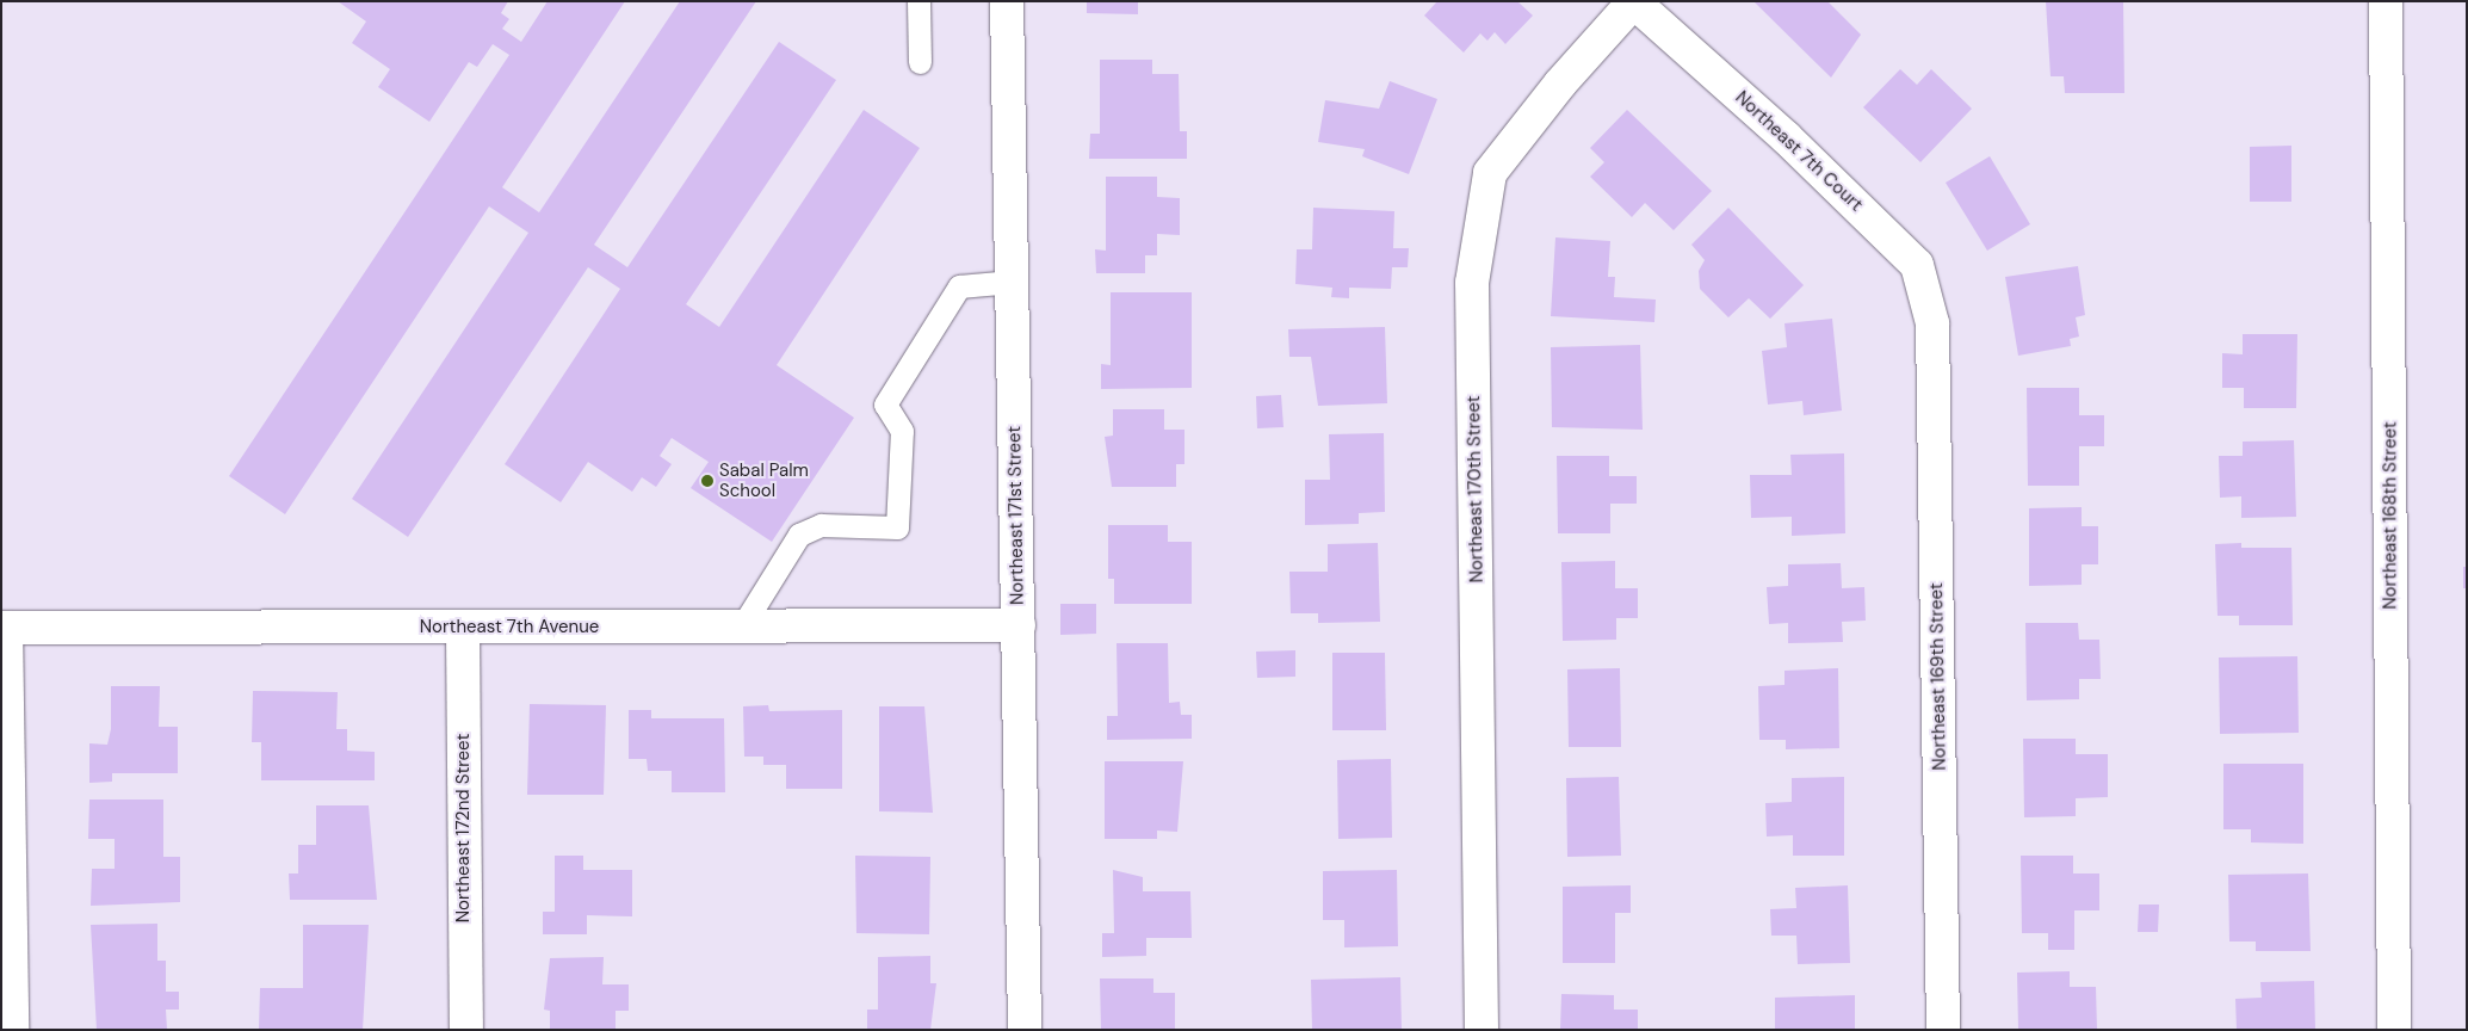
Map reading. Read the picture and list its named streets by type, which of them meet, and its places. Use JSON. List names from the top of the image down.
{
  "streets": {
    "street": [
      "Northeast 7th Court",
      "Northeast 170th Street",
      "Northeast 171st Street",
      "Northeast 168th Street",
      "Northeast 7th Avenue",
      "Northeast 169th Street",
      "Northeast 172nd Street"
    ]
  },
  "crossings": [
    ["Northeast 7th Court", "Northeast 170th Street"],
    ["Northeast 7th Court", "Northeast 169th Street"],
    ["Northeast 171st Street", "Northeast 7th Avenue"],
    ["Northeast 7th Avenue", "Northeast 172nd Street"]
  ],
  "places": ["Sabal Palm School"]
}
